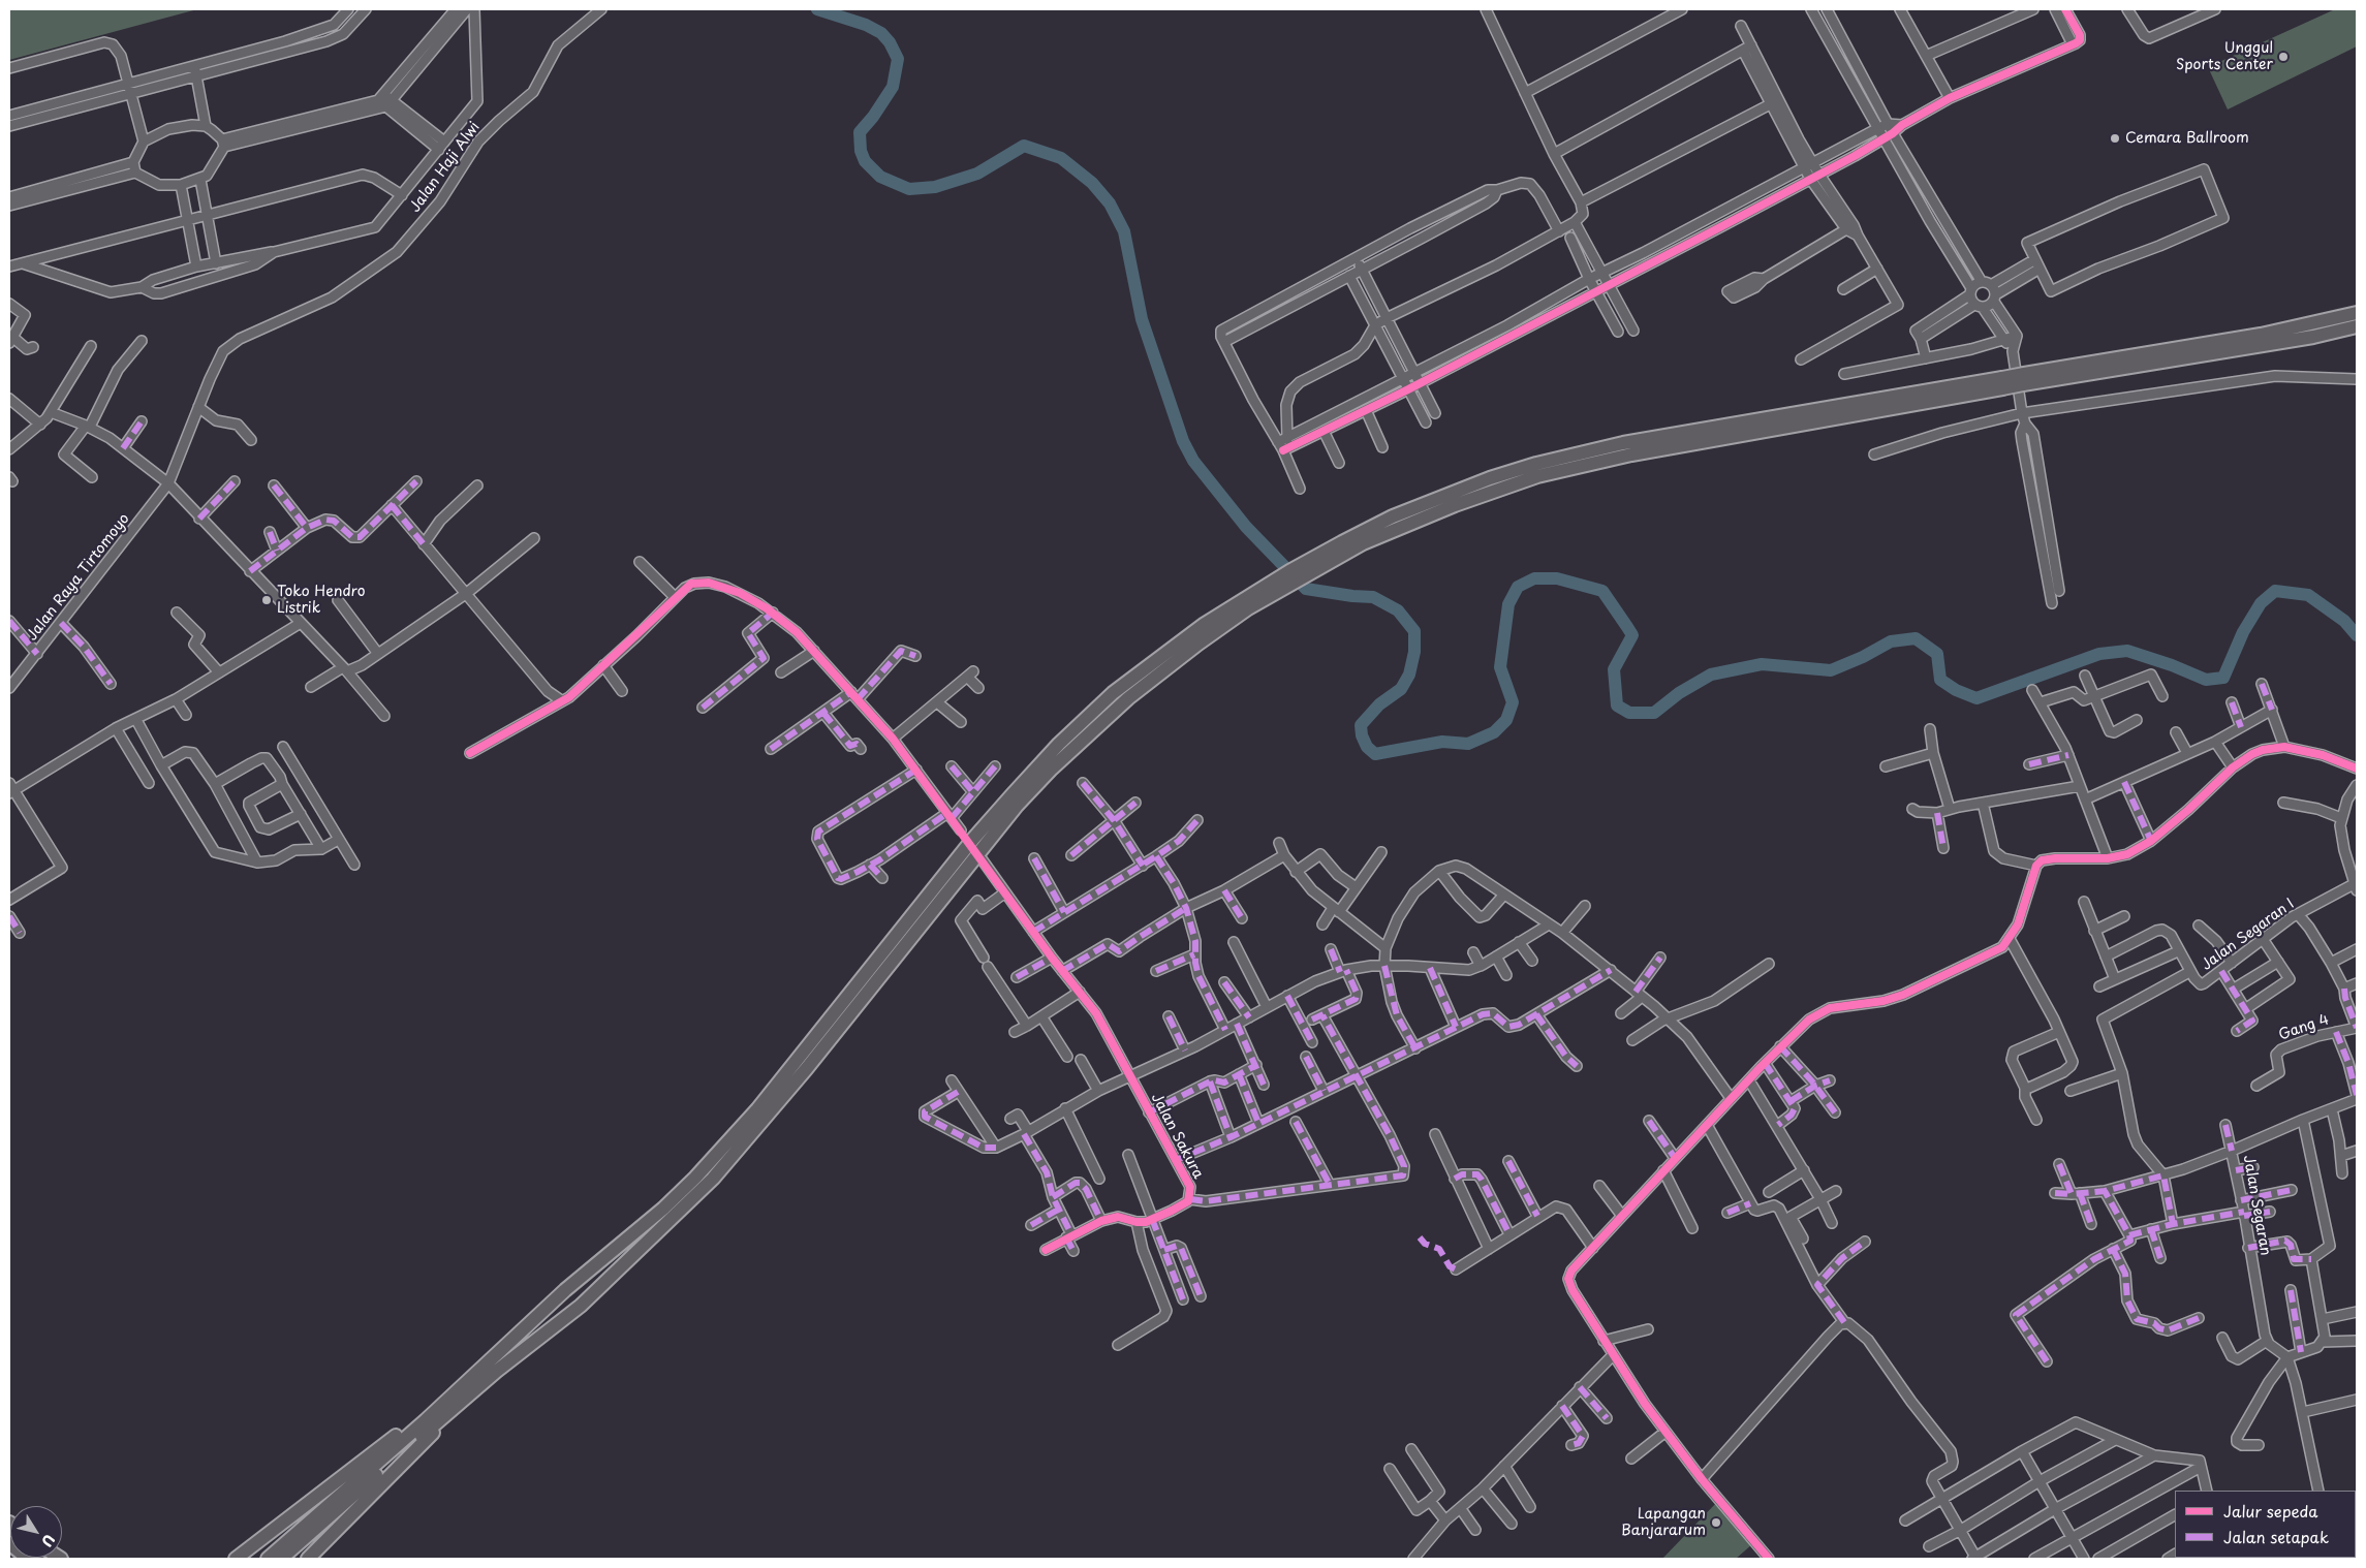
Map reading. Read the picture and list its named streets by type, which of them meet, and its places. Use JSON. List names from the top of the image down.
{
  "streets": {
    "street": [
      "Jalan Haji Alwi",
      "Jalan Raya Tirtomoyo",
      "Jalan Segaran I",
      "Gang 4",
      "Jalan Sakura",
      "Jalan Segaran"
    ]
  },
  "crossings": [
    ["Jalan Haji Alwi", "Jalan Raya Tirtomoyo"]
  ],
  "places": [
    "Unggul Sports Center",
    "Cemara Ballroom",
    "Toko Hendro Listrik",
    "Lapangan Banjararum"
  ],
  "legend": ["Jalur sepeda", "Jalan setapak"],
  "north": "bottom right"
}
